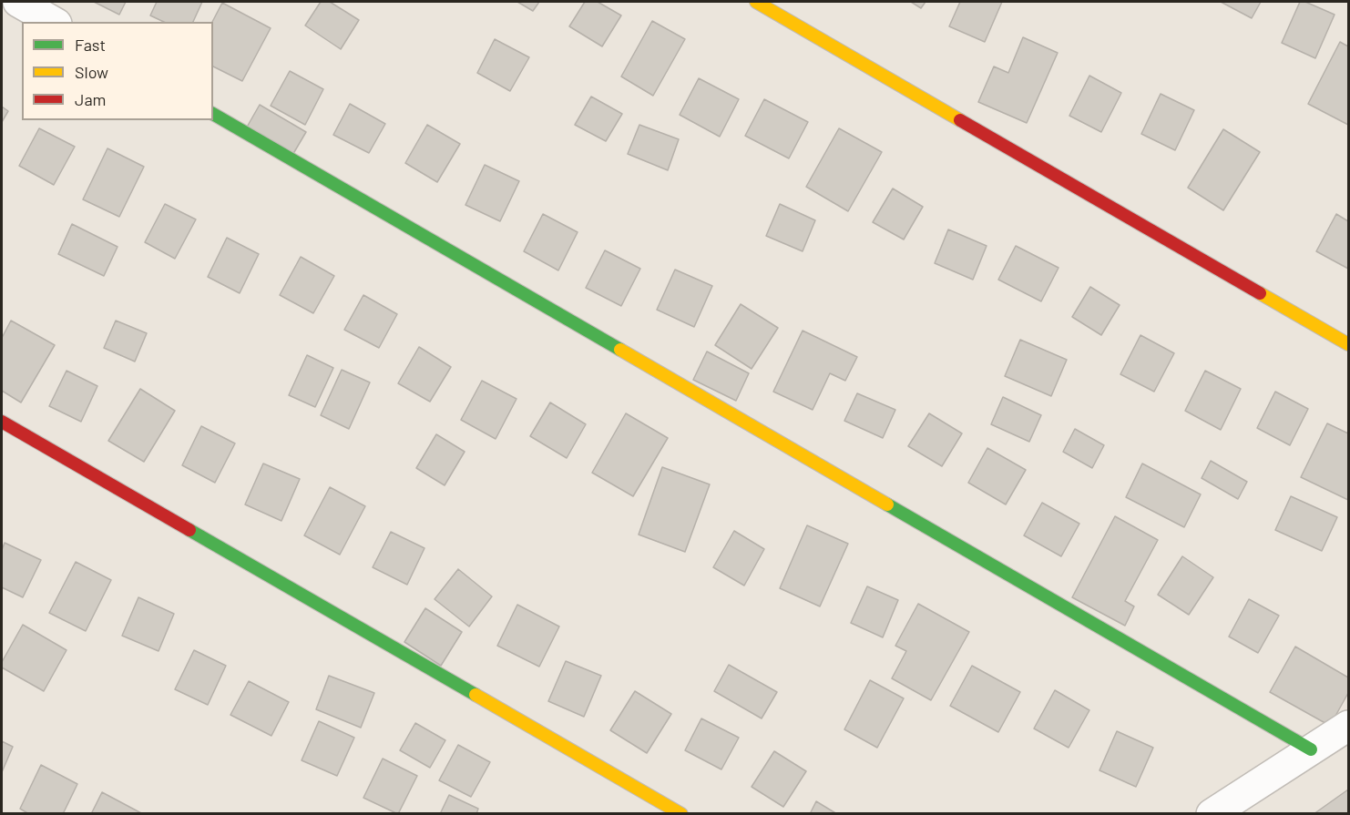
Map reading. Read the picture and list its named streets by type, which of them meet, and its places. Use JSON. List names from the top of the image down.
{
  "legend": ["Fast", "Slow", "Jam"]
}
